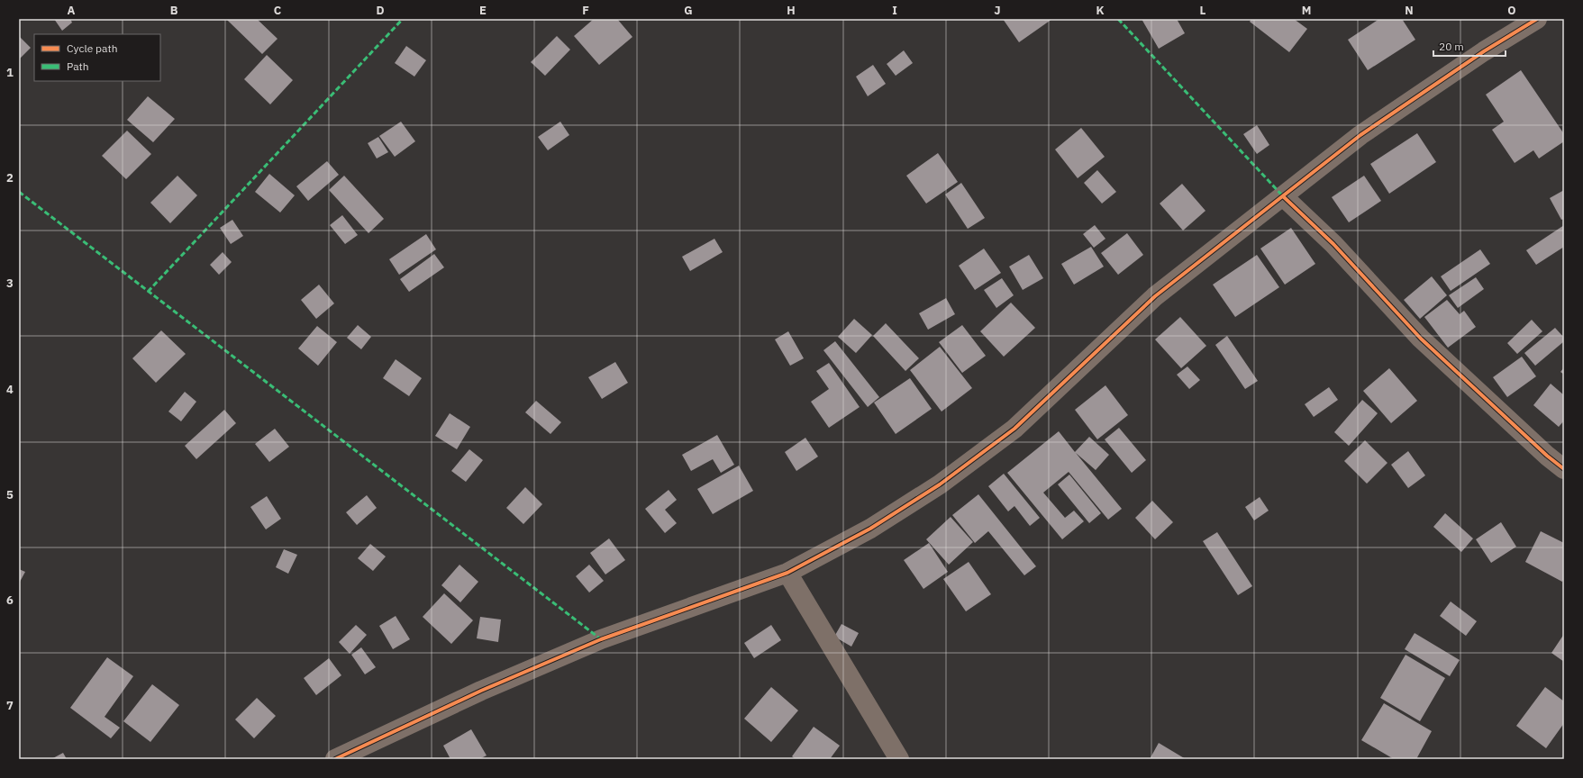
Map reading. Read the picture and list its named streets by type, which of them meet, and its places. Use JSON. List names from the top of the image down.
{
  "legend": ["Cycle path", "Path"],
  "scale_bar": "20 m",
  "grid": {
    "columns": [
      "A",
      "B",
      "C",
      "D",
      "E",
      "F",
      "G",
      "H",
      "I",
      "J",
      "K",
      "L",
      "M",
      "N",
      "O"
    ],
    "rows": [
      "1",
      "2",
      "3",
      "4",
      "5",
      "6",
      "7"
    ]
  }
}
